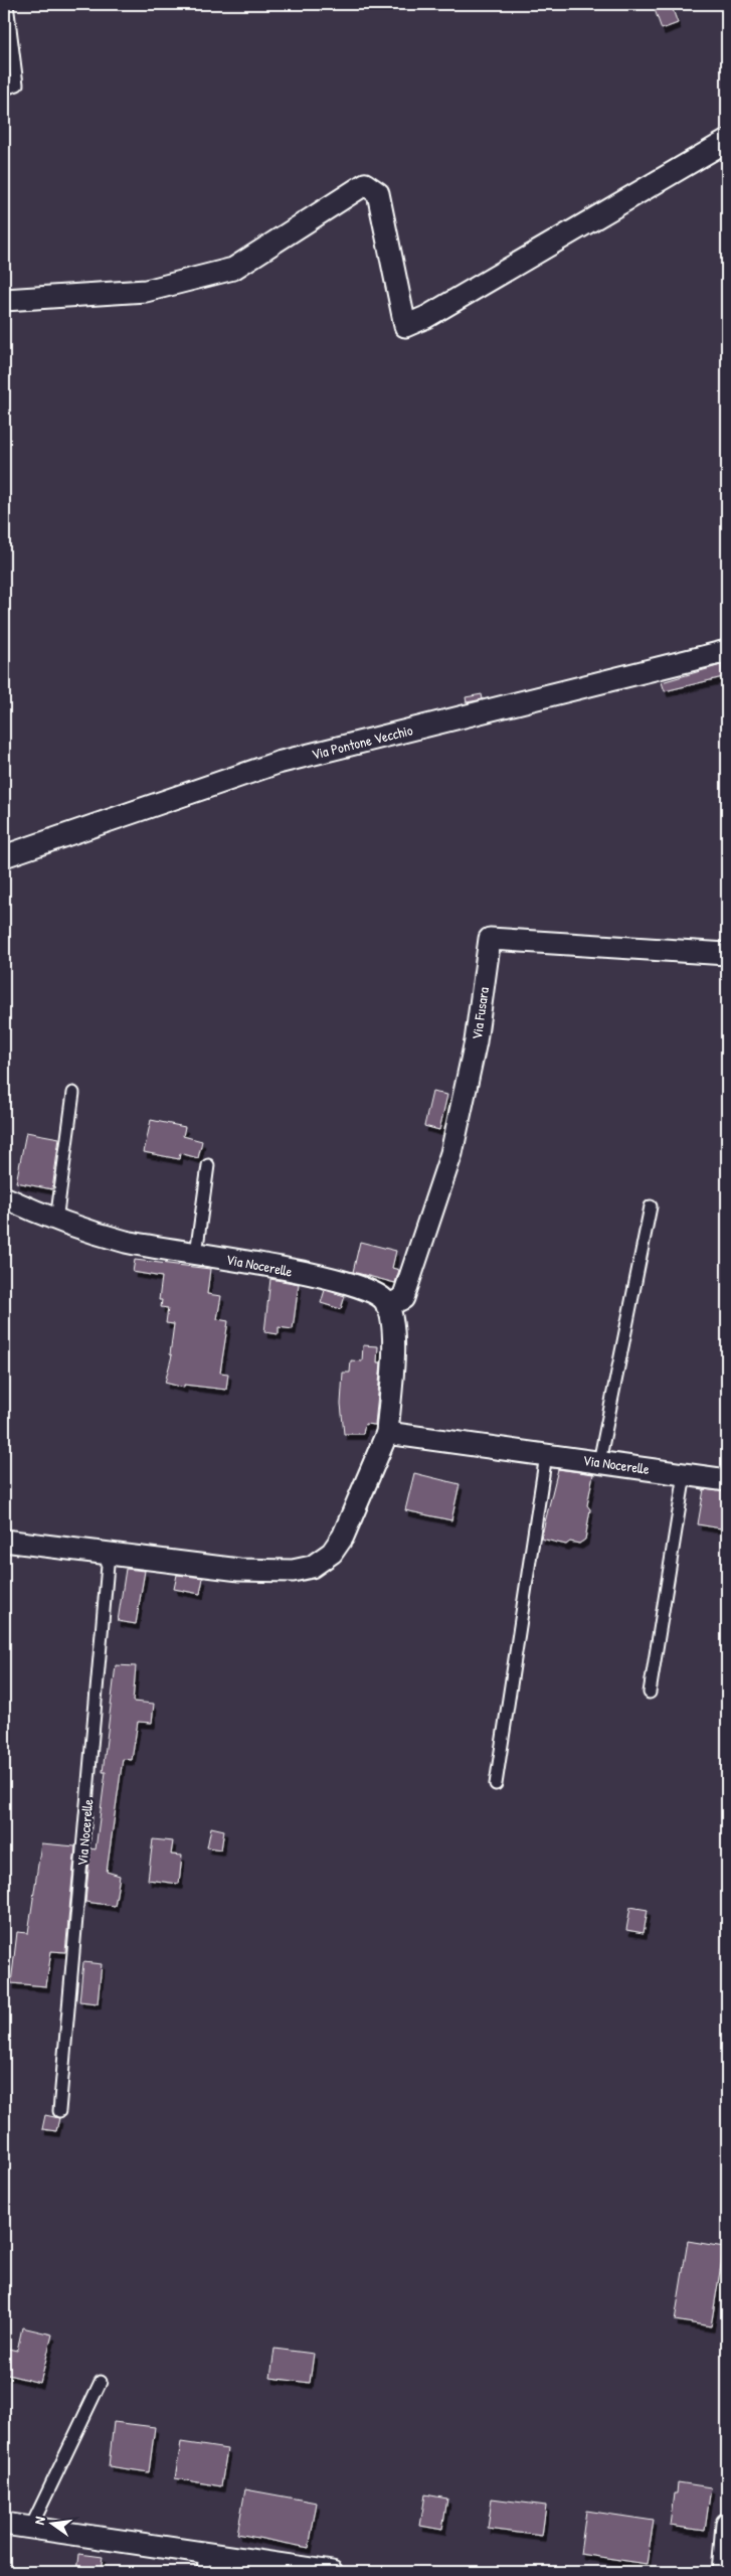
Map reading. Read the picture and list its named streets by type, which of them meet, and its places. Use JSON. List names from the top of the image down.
{
  "streets": {
    "street": ["Via Pontone Vecchio", "Via Fusara", "Via Nocerelle"]
  },
  "crossings": [
    ["Via Fusara", "Via Nocerelle"]
  ],
  "north": "left"
}
